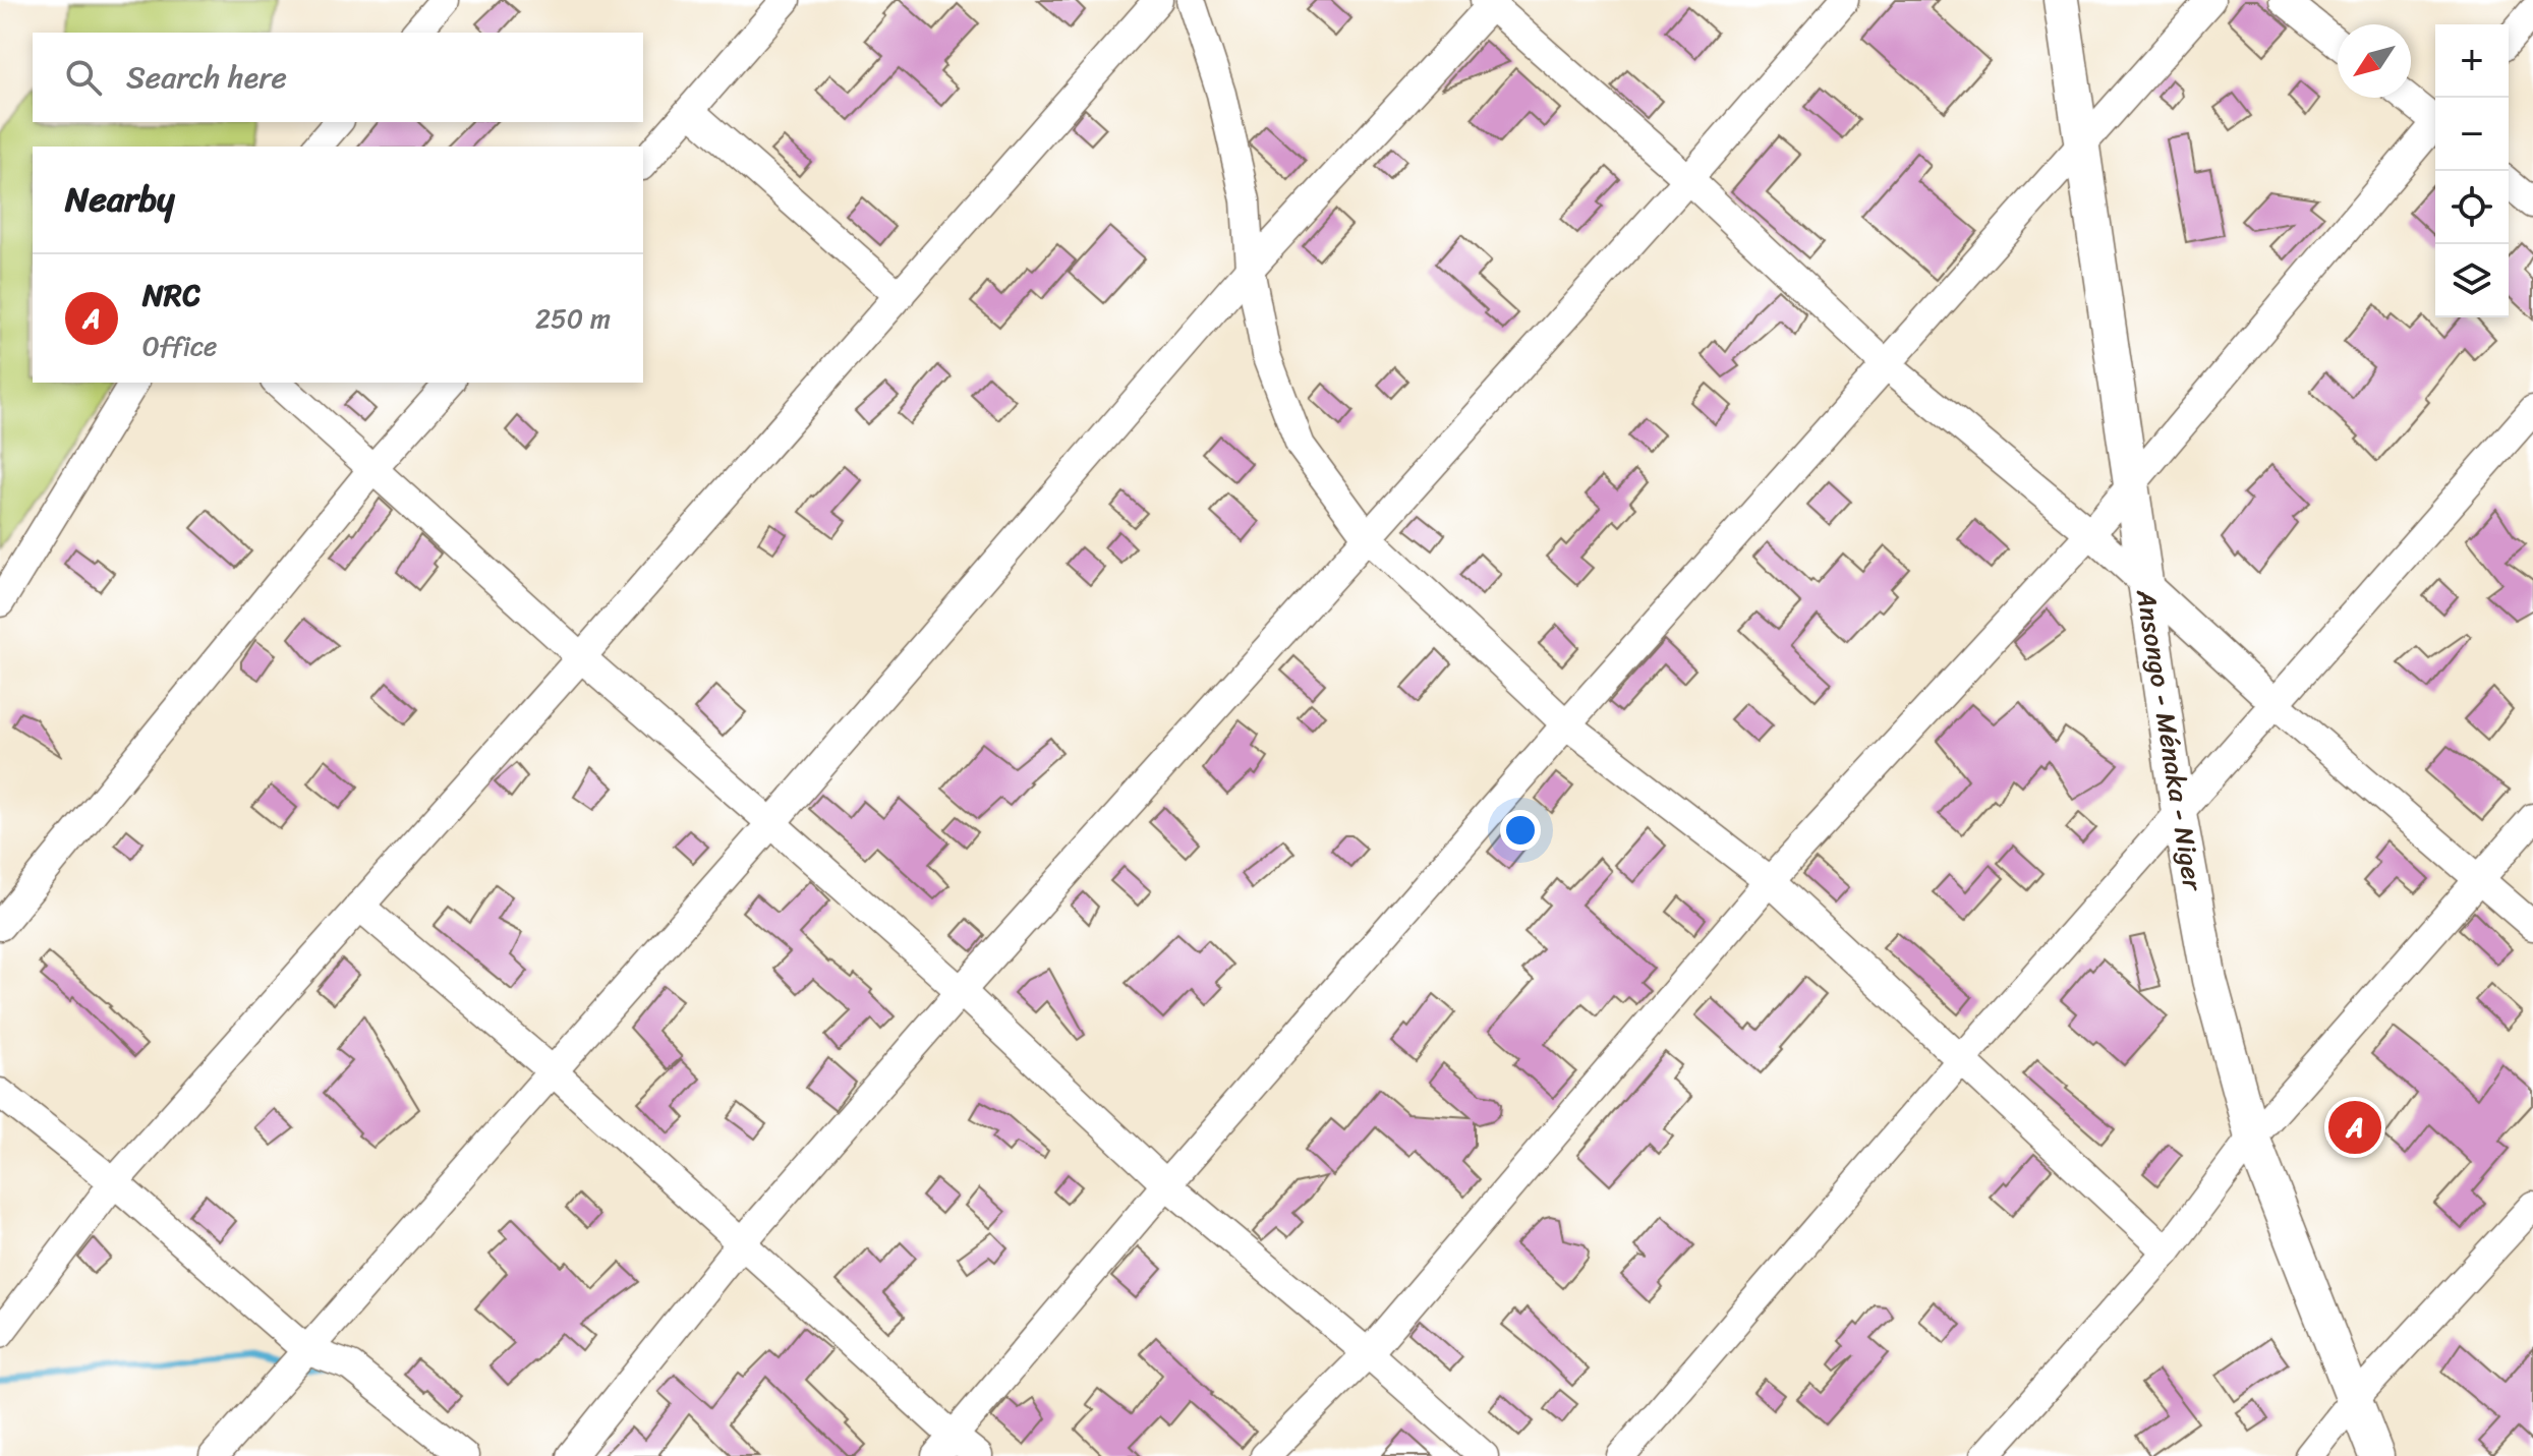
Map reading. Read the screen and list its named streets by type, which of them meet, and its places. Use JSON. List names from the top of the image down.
{
  "streets": {
    "main road": ["Ansongo - Ménaka - Niger"]
  },
  "north": "bottom left",
  "page": {
    "map_buttons": ["+", "−"],
    "search": "Search here",
    "heading": "Nearby",
    "list": [
      {
        "mark": "A",
        "name": "NRC",
        "note": "Office",
        "value": "250 m"
      }
    ],
    "pins": "A"
  }
}
